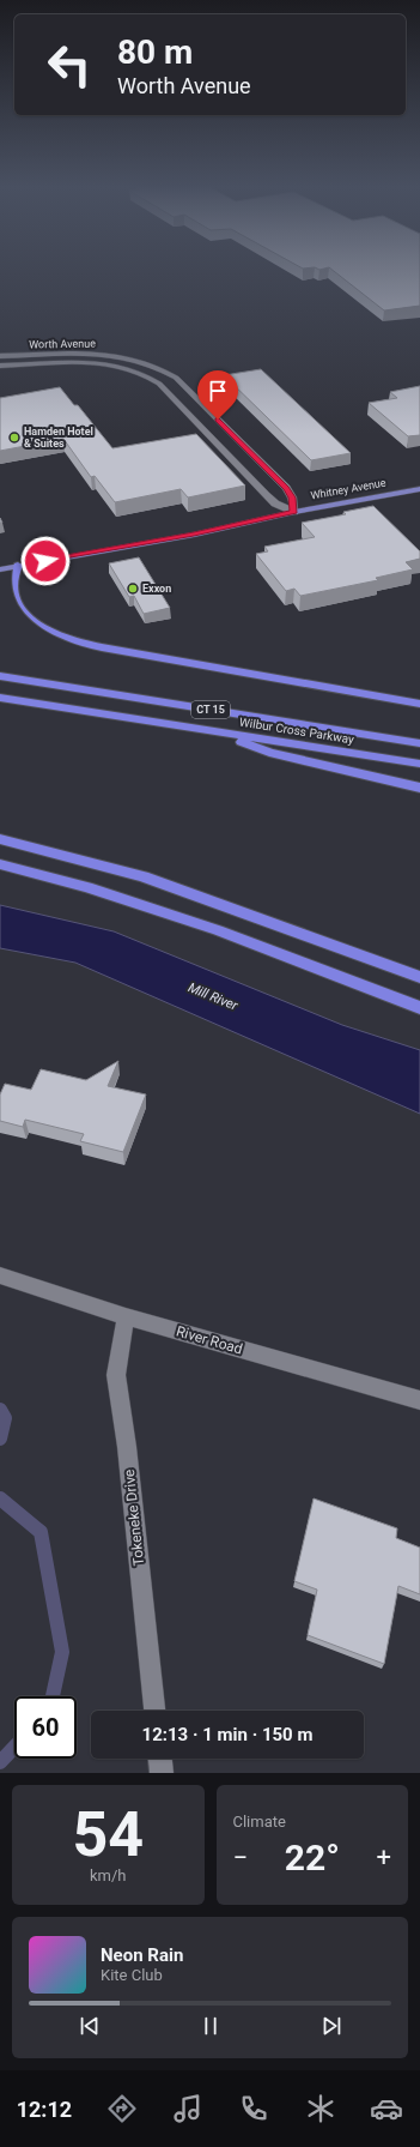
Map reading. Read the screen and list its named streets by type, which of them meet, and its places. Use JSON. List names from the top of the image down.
{
  "streets": {
    "highway": ["CT 15", "Wilbur Cross Parkway"],
    "main road": ["Whitney Avenue"],
    "street": ["Worth Avenue", "River Road", "Tokeneke Drive"]
  },
  "crossings": [
    ["Worth Avenue", "Whitney Avenue"],
    ["River Road", "Tokeneke Drive"]
  ],
  "water": ["Mill River"],
  "places": ["Hamden Hotel & Suites", "Exxon"],
  "page": {
    "turn": ["80 m", "Worth Avenue"],
    "limit": "60",
    "trip": "12:13 · 1 min · 150 m",
    "tile": [
      ["54", "km/h"],
      "Climate"
    ],
    "heat": ["−", "22°", "+"],
    "song": ["Neon Rain", "Kite Club"],
    "tabs": "12:12"
  }
}
